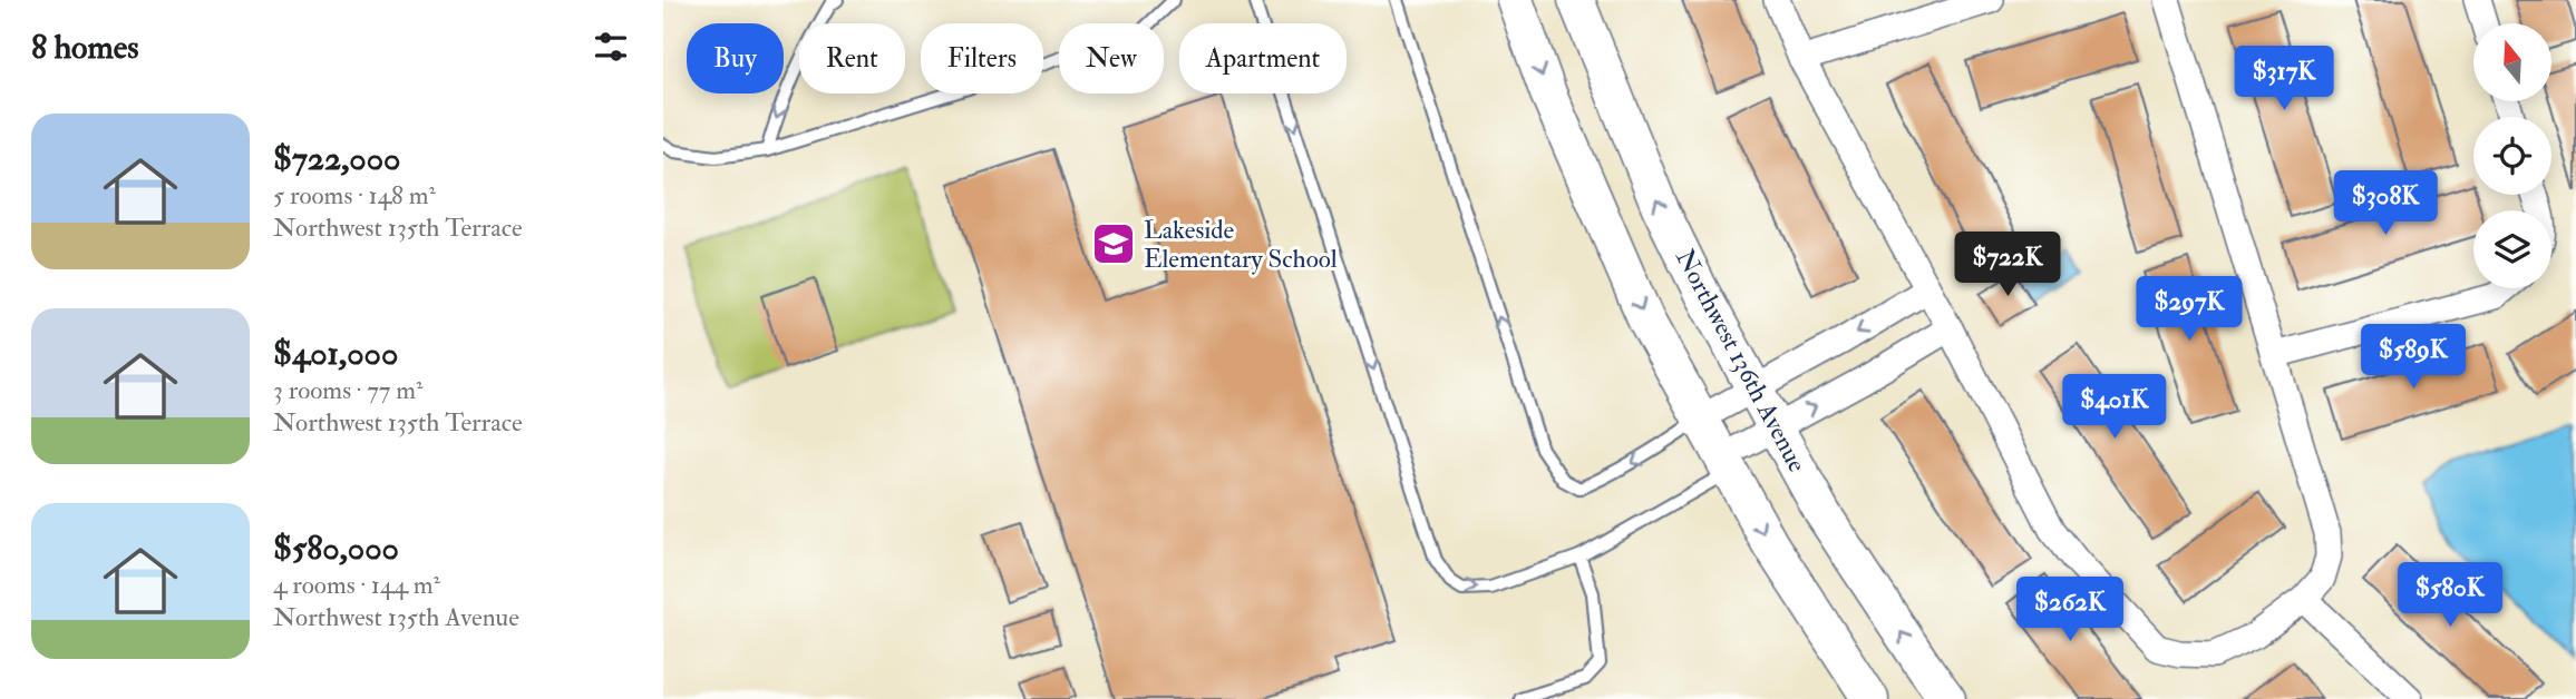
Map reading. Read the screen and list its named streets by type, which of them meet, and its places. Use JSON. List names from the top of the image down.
{
  "streets": {
    "street": ["Northwest 136th Avenue"]
  },
  "places": {
    "school or university": ["Lakeside Elementary School"]
  },
  "north": "top",
  "page": {
    "heading": "8 homes",
    "chip": [
      "Buy",
      "Rent",
      "Filters",
      "New",
      "Apartment"
    ],
    "price": [
      "$317K",
      "$308K",
      "$722K",
      "$297K",
      "$589K",
      "$401K",
      "$580K",
      "$262K"
    ],
    "list": [
      {
        "name": "$722,000",
        "note": "5 rooms · 148 m² · Northwest 135th Terrace"
      },
      {
        "name": "$401,000",
        "note": "3 rooms · 77 m² · Northwest 135th Terrace"
      },
      {
        "name": "$580,000",
        "note": "4 rooms · 144 m² · Northwest 135th Avenue"
      }
    ]
  }
}
